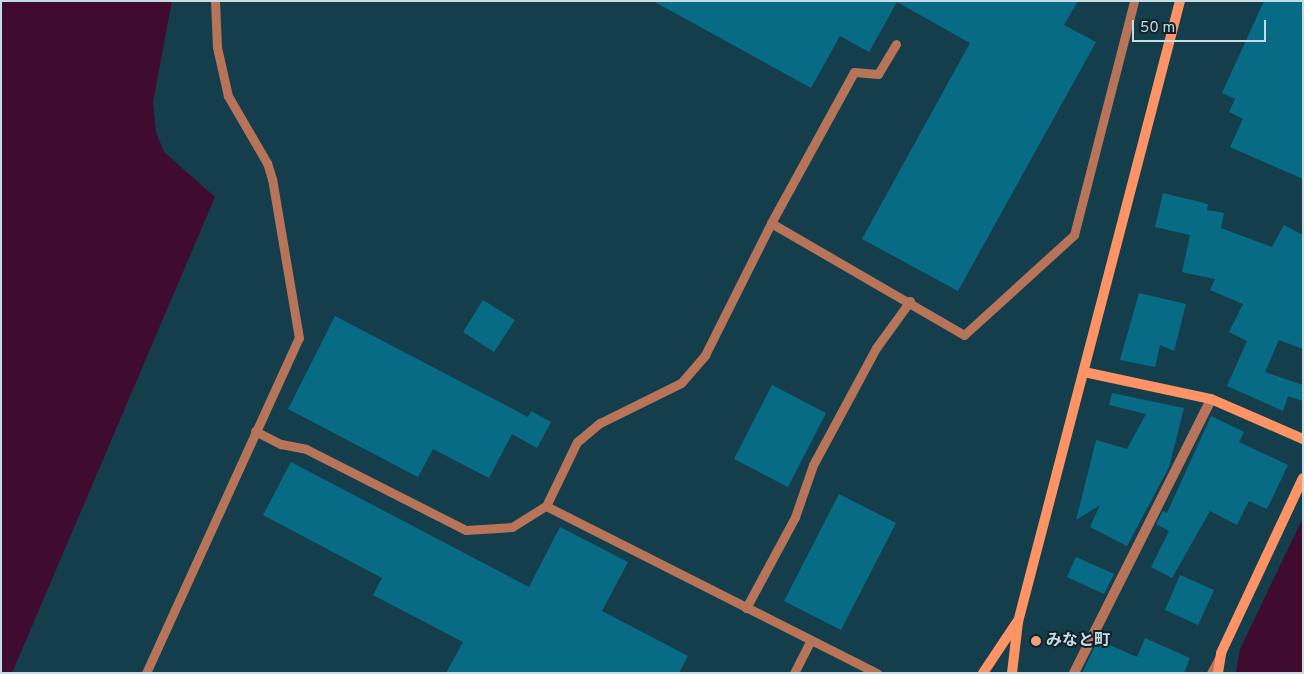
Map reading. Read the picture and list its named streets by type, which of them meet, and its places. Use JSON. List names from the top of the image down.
{
  "places": ["みなと町"],
  "scale_bar": "50 m"
}
